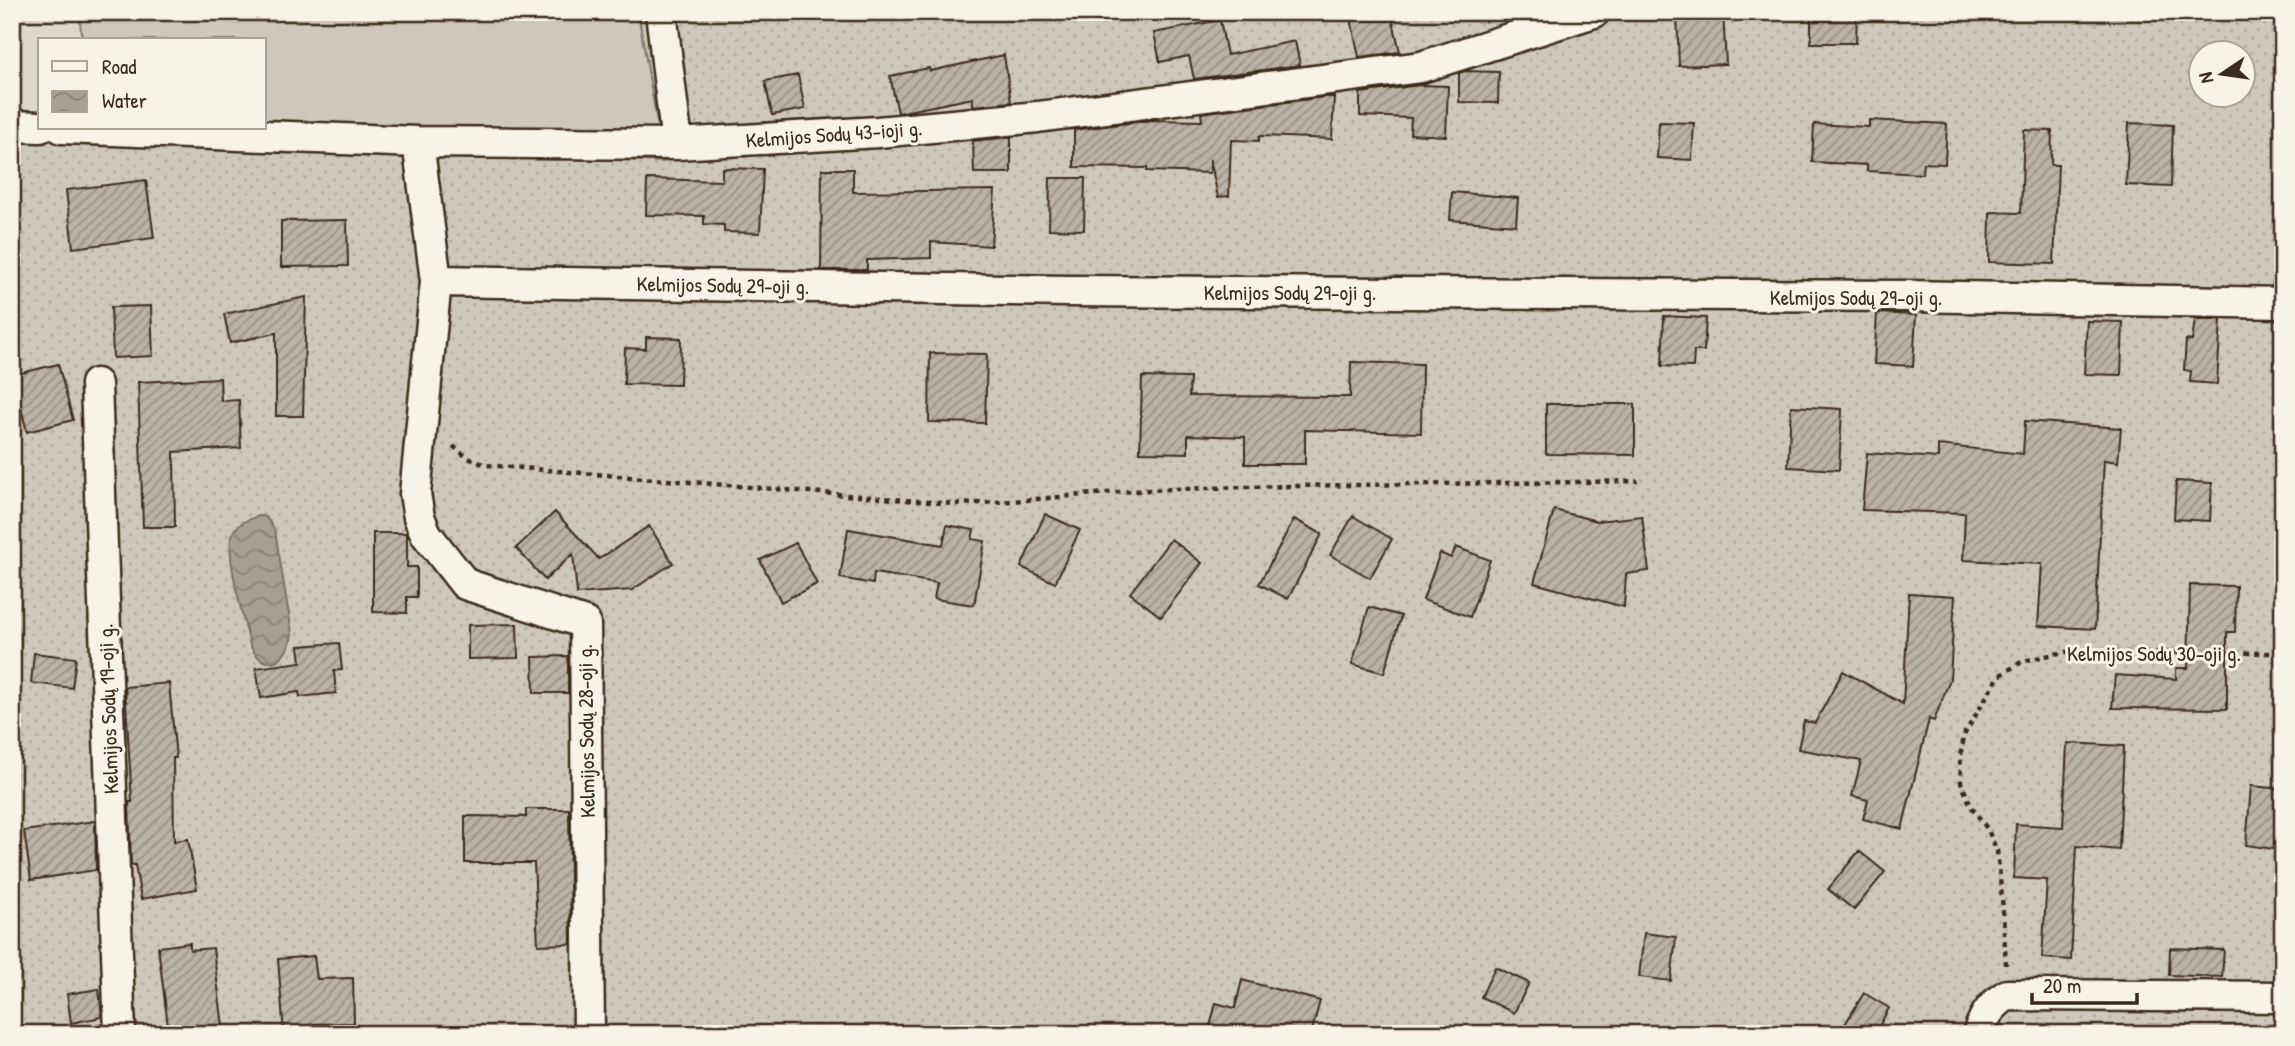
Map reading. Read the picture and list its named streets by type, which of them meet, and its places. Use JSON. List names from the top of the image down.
{
  "streets": {
    "street": [
      "Kelmijos Sodų 43-ioji g.",
      "Kelmijos Sodų 29-oji g.",
      "Kelmijos Sodų 19-oji g.",
      "Kelmijos Sodų 28-oji g."
    ],
    "path": ["Kelmijos Sodų 30-oji g."]
  },
  "crossings": [
    ["Kelmijos Sodų 29-oji g.", "Kelmijos Sodų 28-oji g."]
  ],
  "legend": ["Road", "Water"],
  "scale_bar": "20 m",
  "north": "left"
}
